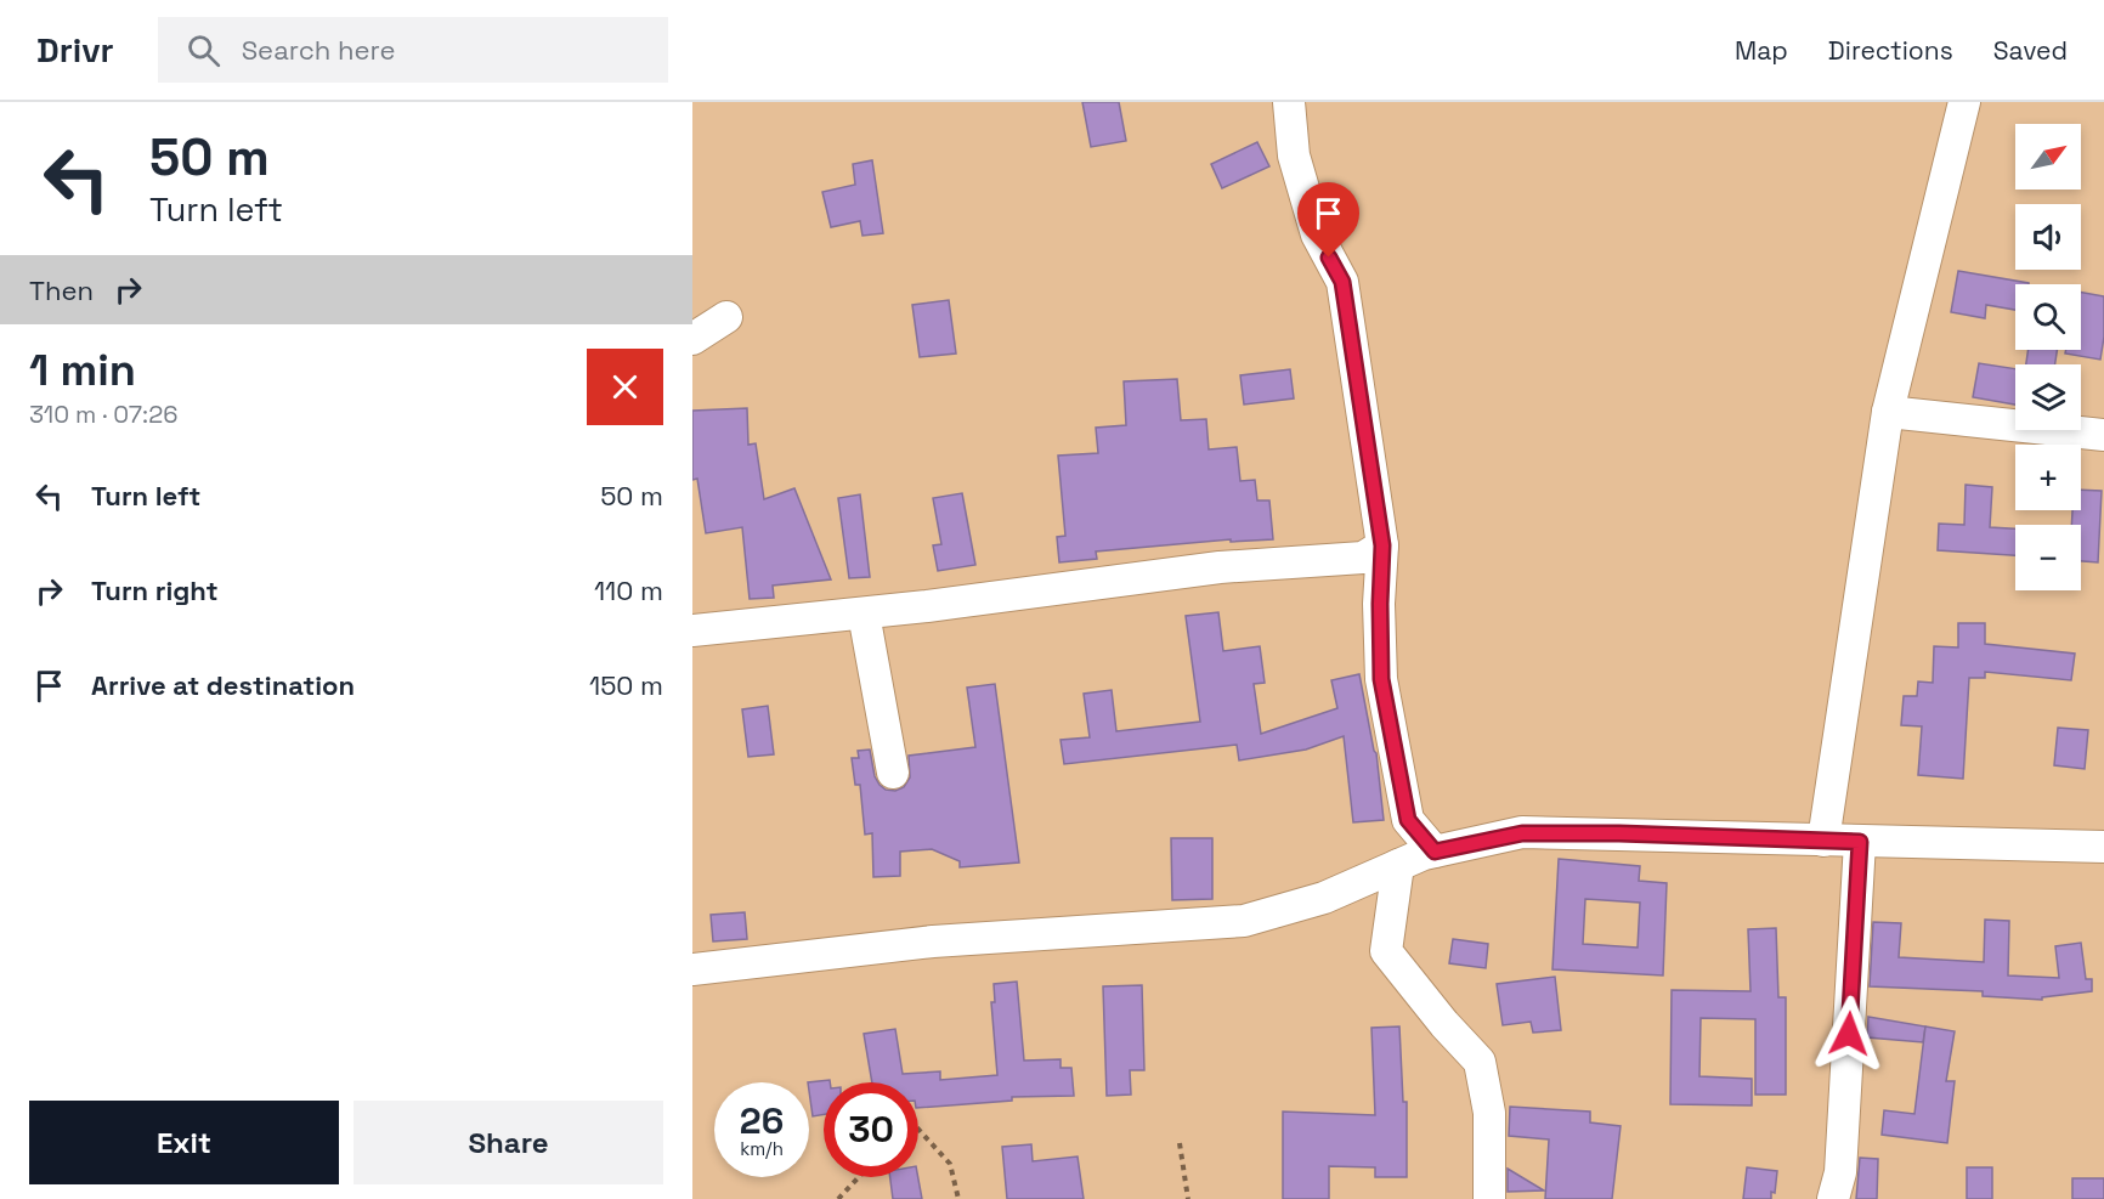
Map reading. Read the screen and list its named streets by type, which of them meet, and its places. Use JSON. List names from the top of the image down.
{
  "north": "top right",
  "page": {
    "header": "Drivr",
    "search": "Search here",
    "nav": ["Map", "Directions", "Saved"],
    "turn": ["50 m", "Turn left"],
    "map_buttons": ["+", "−"],
    "then": "Then",
    "heading": ["1 min", "310 m · 07:26"],
    "list": [
      {
        "name": "Turn left",
        "value": "50 m"
      },
      {
        "name": "Turn right",
        "value": "110 m"
      },
      {
        "name": "Arrive at destination",
        "value": "150 m"
      }
    ],
    "speed": "26 km/h",
    "limit": "30",
    "buttons": ["Exit", "Share"]
  }
}
